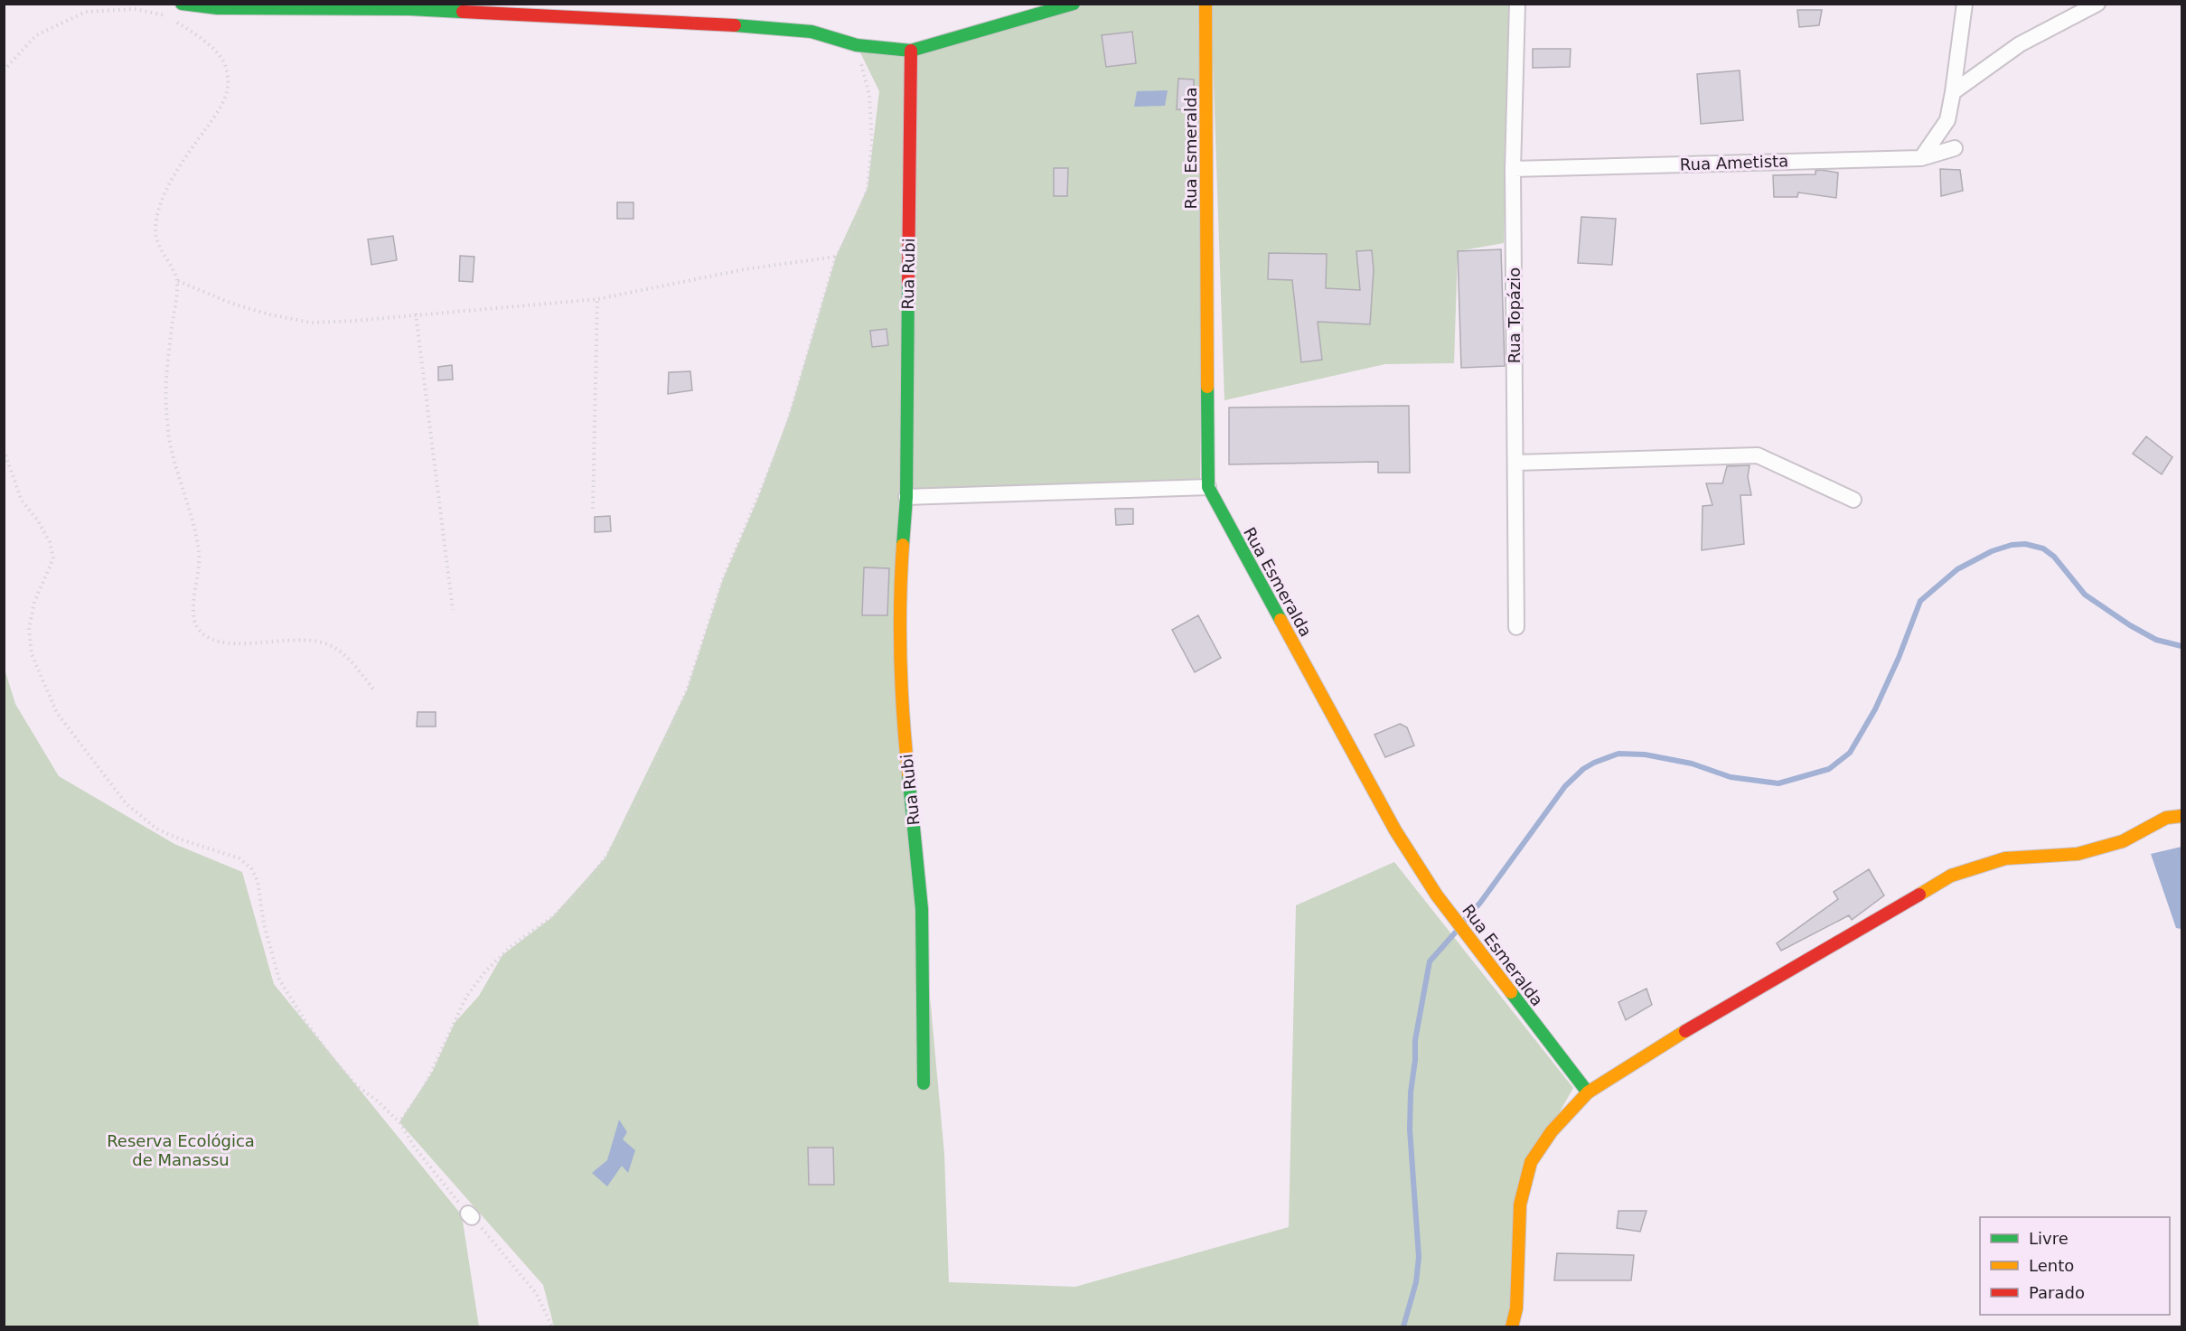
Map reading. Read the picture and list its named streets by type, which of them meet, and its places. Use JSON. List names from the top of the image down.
{
  "streets": {
    "street": [
      "Rua Esmeralda",
      "Rua Ametista",
      "Rua Rubi",
      "Rua Topázio"
    ]
  },
  "crossings": [
    ["Rua Ametista", "Rua Topázio"]
  ],
  "parks": ["Reserva Ecológica de Manassu"],
  "legend": ["Livre", "Lento", "Parado"]
}
